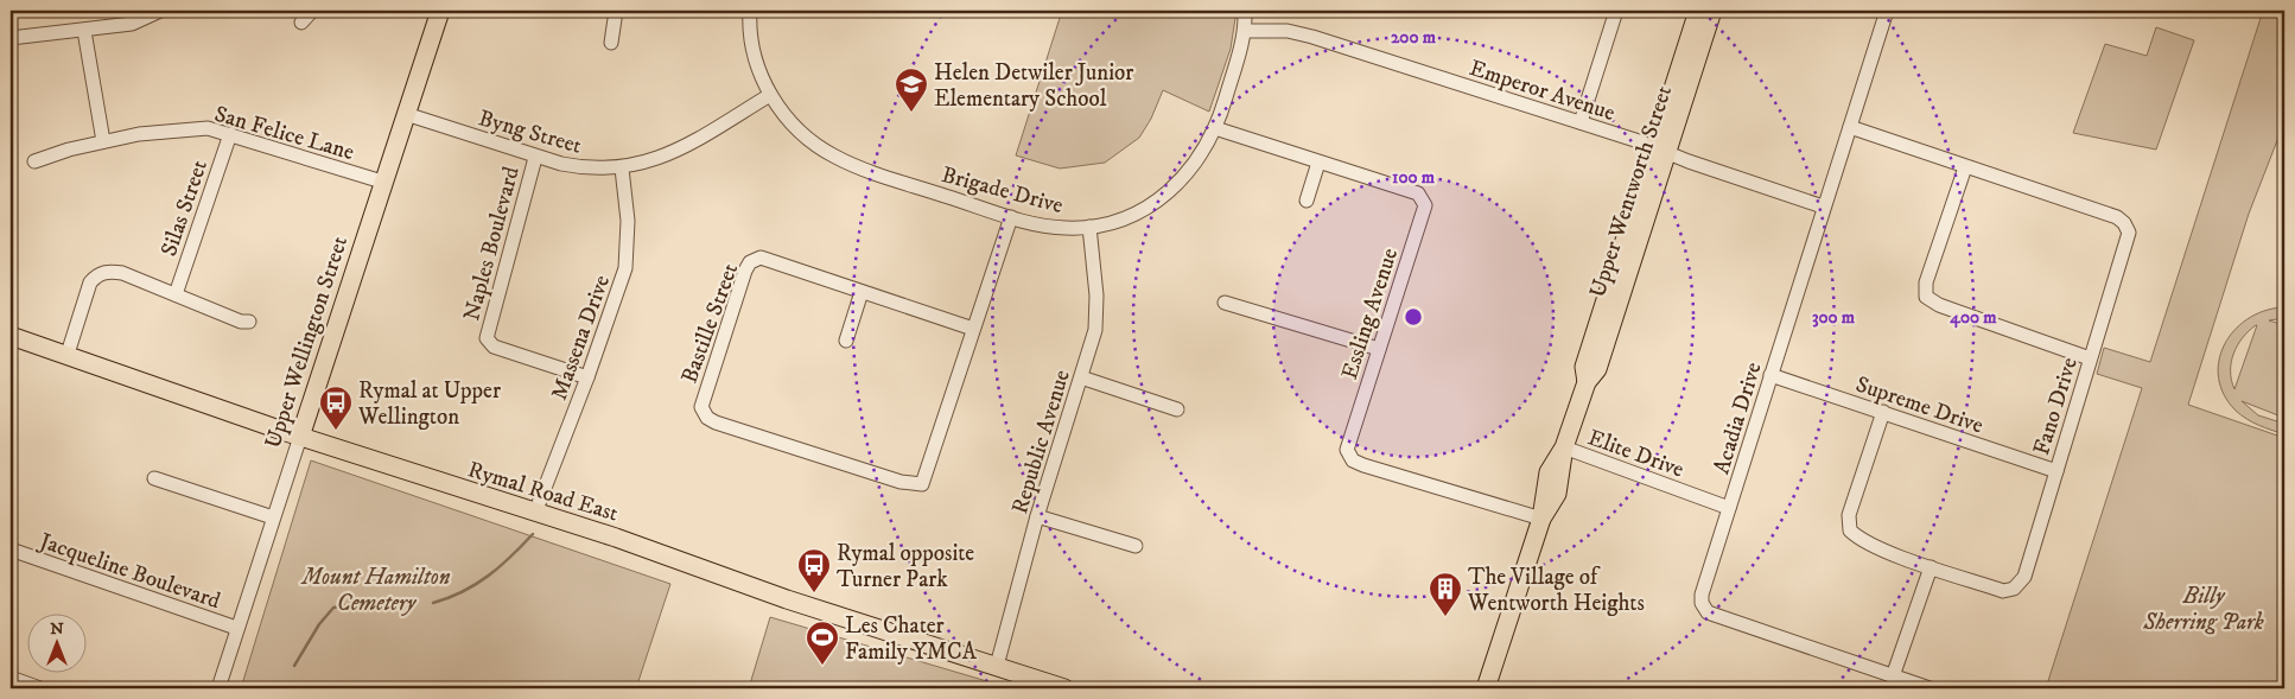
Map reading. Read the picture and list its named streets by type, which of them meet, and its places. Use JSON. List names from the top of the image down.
{
  "streets": {
    "main road": ["Upper Wentworth Street", "Upper Wellington Street", "Rymal Road East"],
    "street": [
      "Emperor Avenue",
      "Byng Street",
      "San Felice Lane",
      "Brigade Drive",
      "Silas Street",
      "Naples Boulevard",
      "Essling Avenue",
      "Bastille Street",
      "Massena Drive",
      "Supreme Drive",
      "Fano Drive",
      "Acadia Drive",
      "Republic Avenue",
      "Elite Drive",
      "Jacqueline Boulevard"
    ]
  },
  "crossings": [
    ["Emperor Avenue", "Brigade Drive"],
    ["Emperor Avenue", "Upper Wentworth Street"],
    ["Emperor Avenue", "Acadia Drive"],
    ["Byng Street", "Brigade Drive"],
    ["Byng Street", "Naples Boulevard"],
    ["Byng Street", "Massena Drive"],
    ["Byng Street", "Upper Wellington Street"],
    ["San Felice Lane", "Silas Street"],
    ["San Felice Lane", "Upper Wellington Street"],
    ["Brigade Drive", "Essling Avenue"],
    ["Brigade Drive", "Bastille Street"],
    ["Brigade Drive", "Republic Avenue"],
    ["Upper Wentworth Street", "Essling Avenue"],
    ["Upper Wentworth Street", "Elite Drive"],
    ["Naples Boulevard", "Massena Drive"],
    ["Massena Drive", "Rymal Road East"],
    ["Upper Wellington Street", "Rymal Road East"],
    ["Upper Wellington Street", "Jacqueline Boulevard"],
    ["Supreme Drive", "Fano Drive"],
    ["Supreme Drive", "Acadia Drive"],
    ["Fano Drive", "Acadia Drive"],
    ["Acadia Drive", "Elite Drive"],
    ["Republic Avenue", "Rymal Road East"]
  ],
  "parks": ["Mount Hamilton Cemetery", "Billy Sherring Park"],
  "places": {
    "school or university": ["Helen Detwiler Junior Elementary School"],
    "bus stop": ["Rymal at Upper Wellington", "Rymal opposite Turner Park"],
    "building": ["The Village of Wentworth Heights"],
    "sports": ["Les Chater Family YMCA"]
  },
  "north": "top",
  "rings": [
    "200 m",
    "100 m",
    "300 m",
    "400 m"
  ]
}
